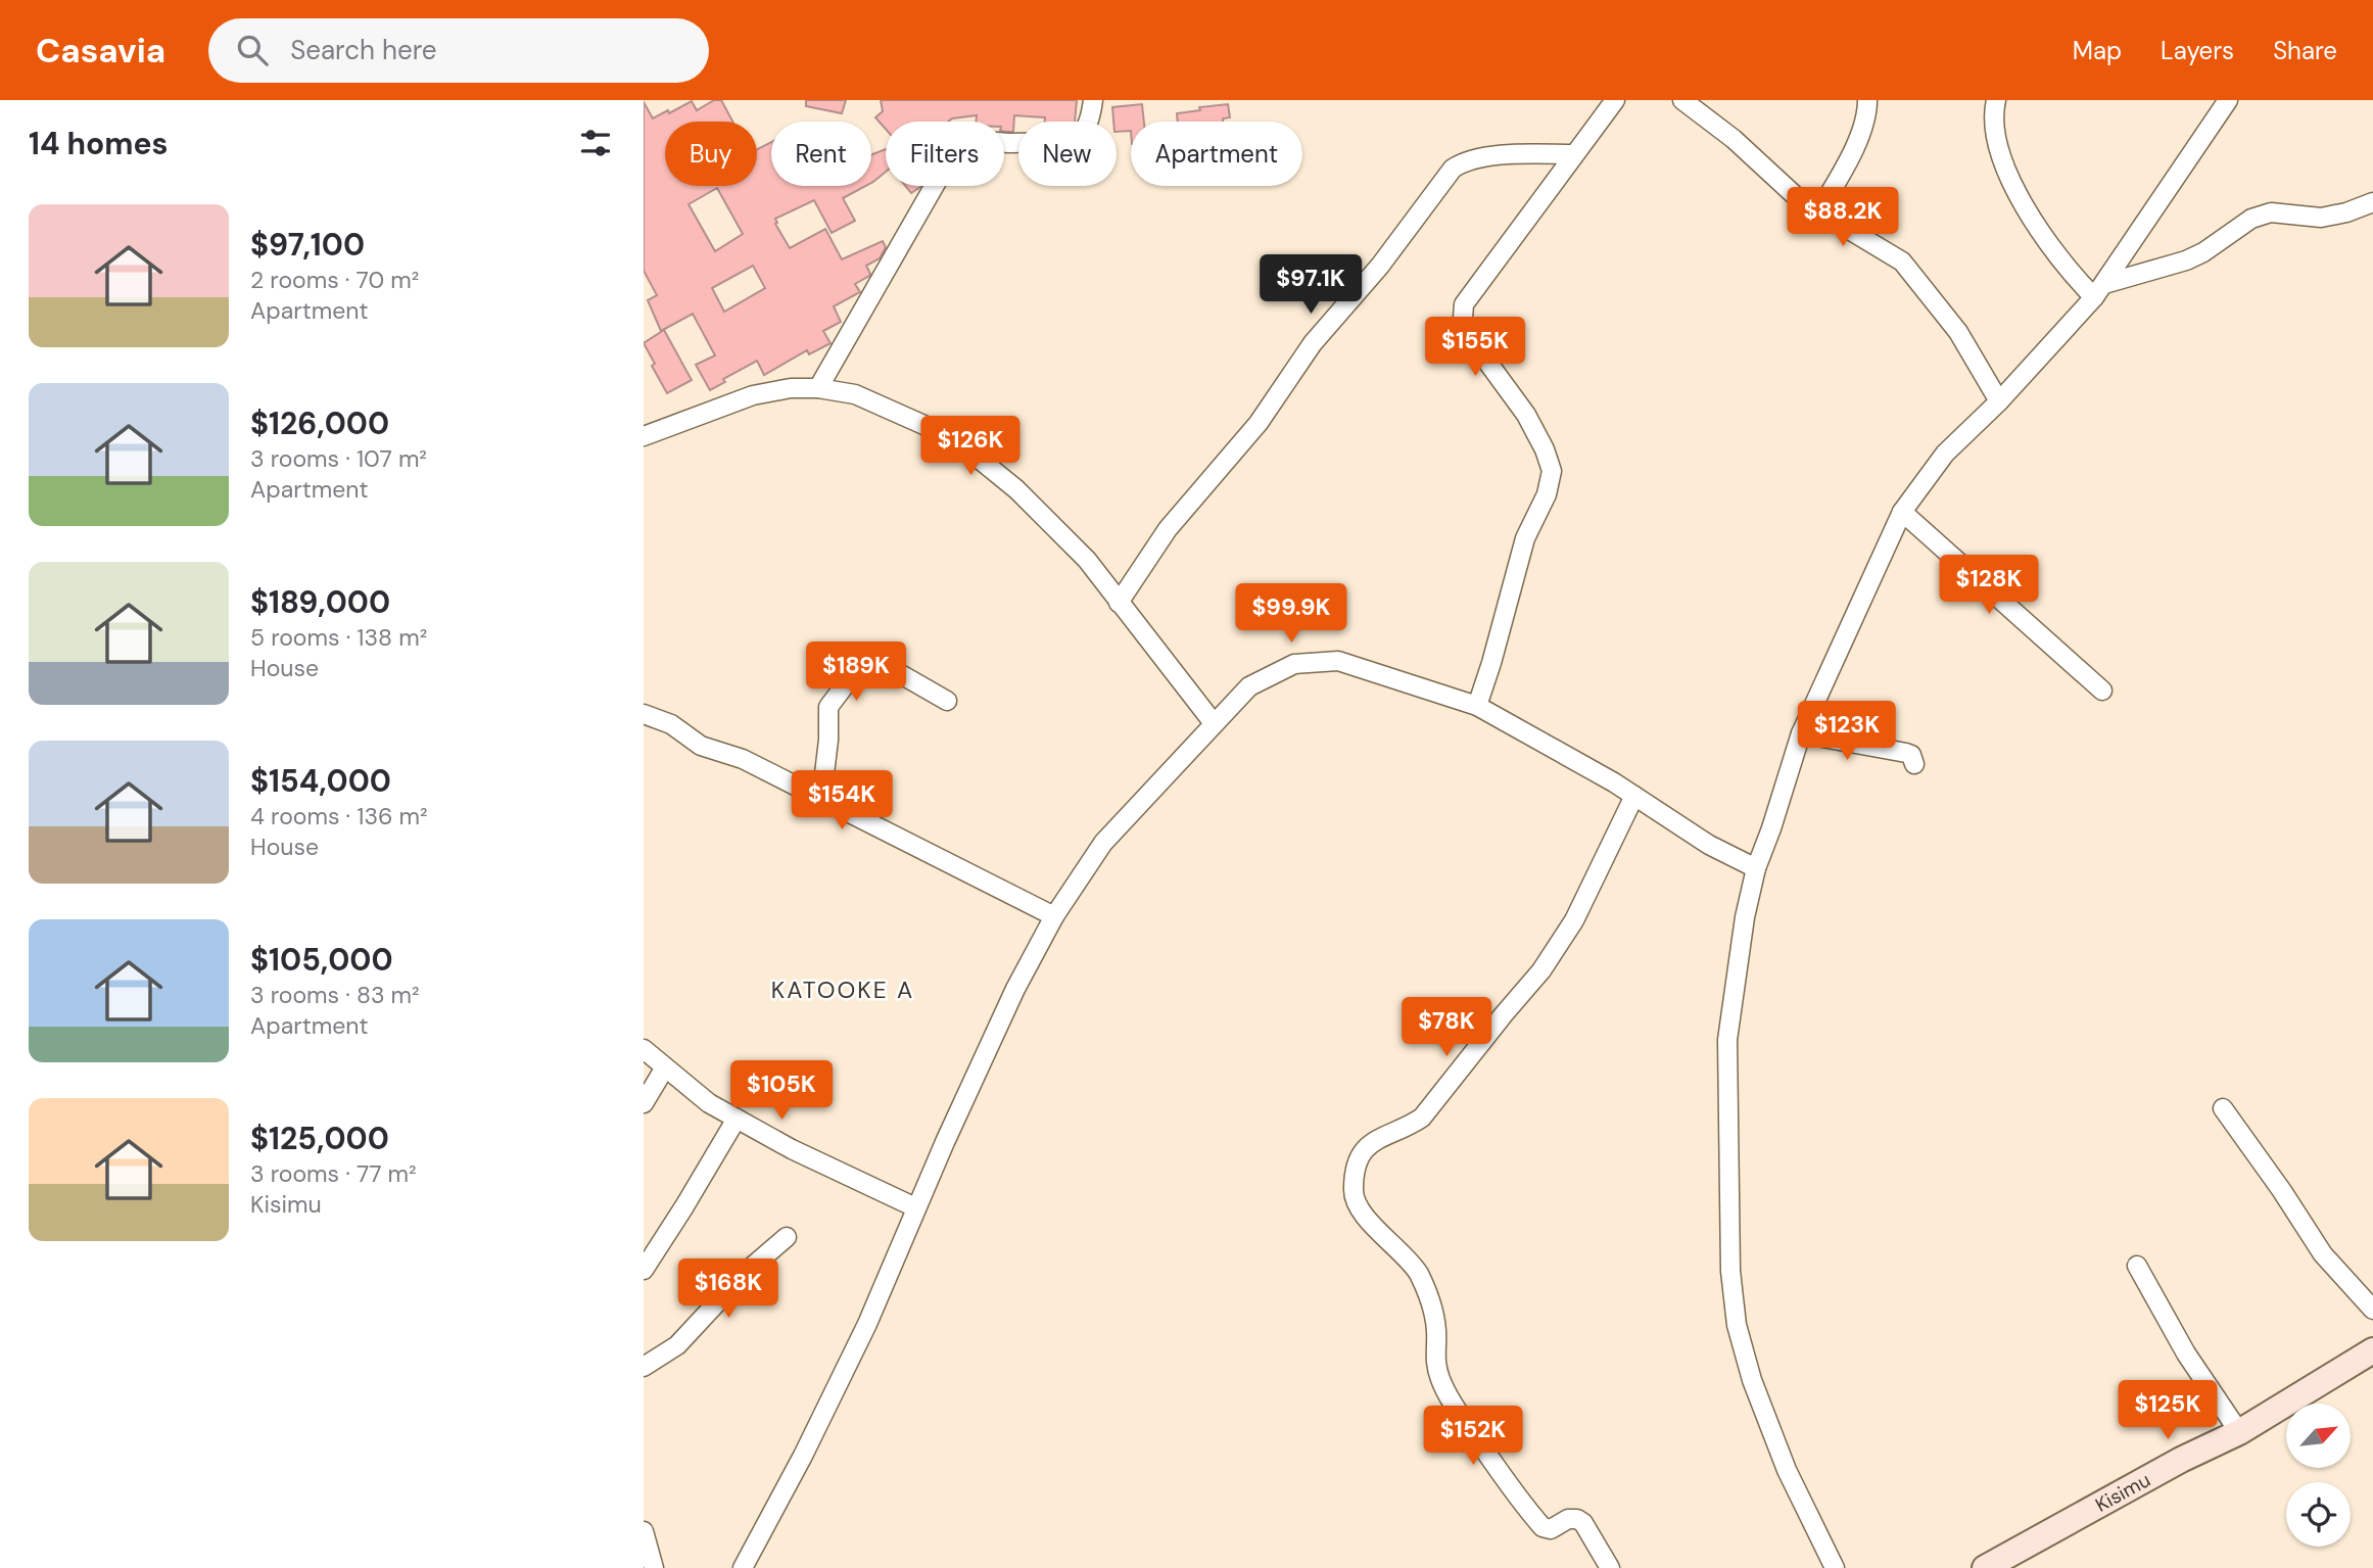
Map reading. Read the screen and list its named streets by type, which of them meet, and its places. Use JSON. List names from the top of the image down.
{
  "streets": {
    "street": ["Kisimu"]
  },
  "districts": ["KATOOKE A"],
  "north": "top right",
  "page": {
    "header": "Casavia",
    "search": "Search here",
    "nav": ["Map", "Layers", "Share"],
    "heading": "14 homes",
    "chip": [
      "Buy",
      "Rent",
      "Filters",
      "New",
      "Apartment"
    ],
    "list": [
      {
        "name": "$97,100",
        "note": "2 rooms · 70 m² · Apartment"
      },
      {
        "name": "$126,000",
        "note": "3 rooms · 107 m² · Apartment"
      },
      {
        "name": "$189,000",
        "note": "5 rooms · 138 m² · House"
      },
      {
        "name": "$154,000",
        "note": "4 rooms · 136 m² · House"
      },
      {
        "name": "$105,000",
        "note": "3 rooms · 83 m² · Apartment"
      },
      {
        "name": "$125,000",
        "note": "3 rooms · 77 m² · Kisimu"
      }
    ],
    "price": [
      "$88.2K",
      "$97.1K",
      "$155K",
      "$126K",
      "$128K",
      "$99.9K",
      "$189K",
      "$123K",
      "$154K",
      "$78K",
      "$105K",
      "$168K",
      "$125K",
      "$152K"
    ]
  }
}
